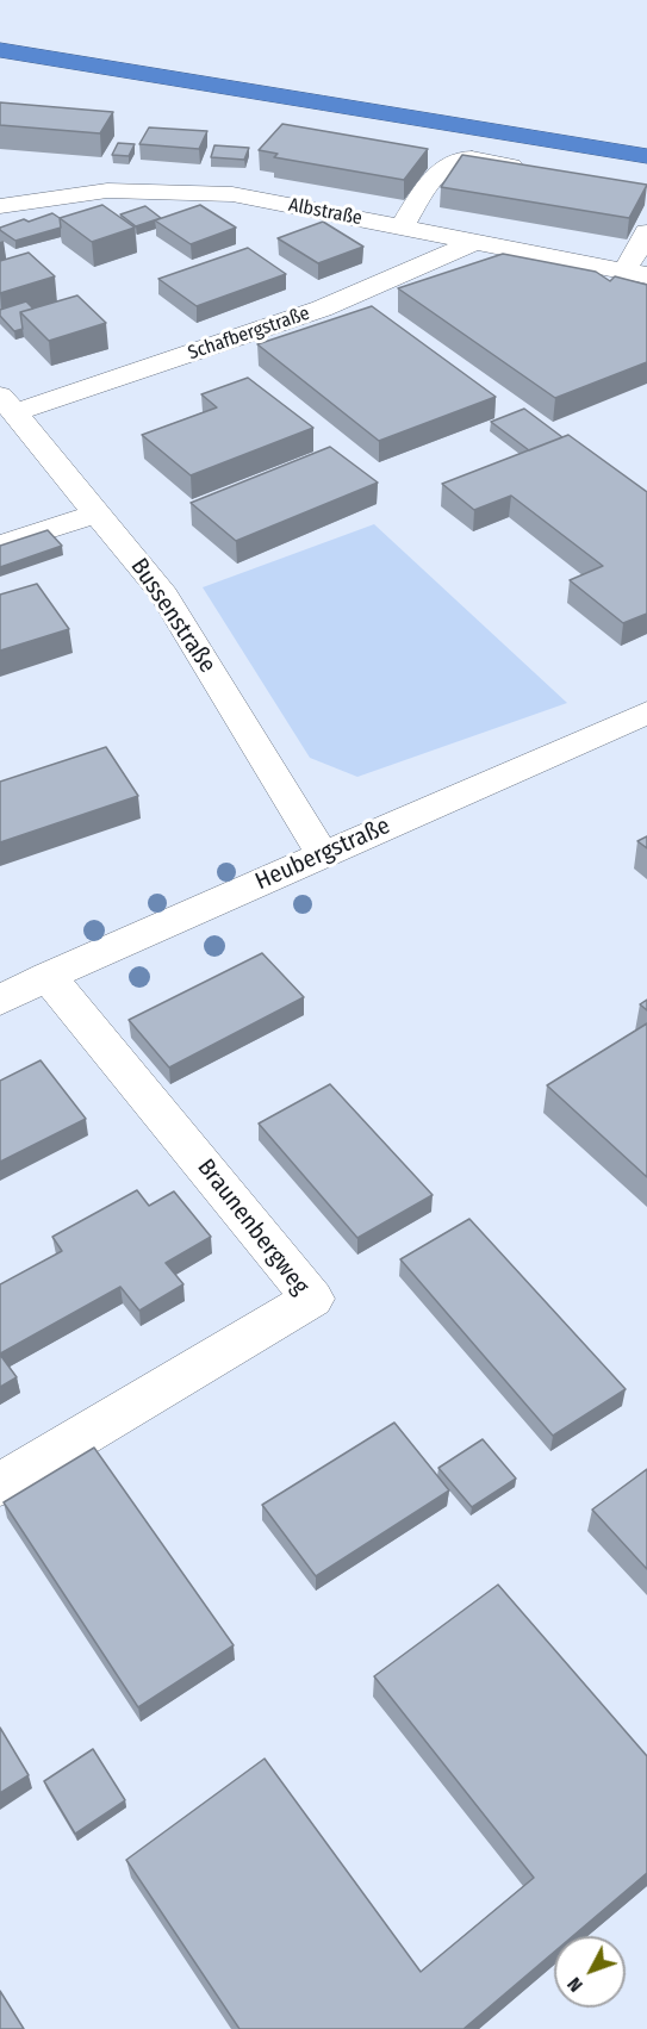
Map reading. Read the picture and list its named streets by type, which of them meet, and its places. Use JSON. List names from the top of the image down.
{
  "streets": {
    "street": [
      "Albstraße",
      "Schafbergstraße",
      "Bussenstraße",
      "Heubergstraße",
      "Braunenbergweg"
    ]
  },
  "crossings": [
    ["Albstraße", "Schafbergstraße"],
    ["Schafbergstraße", "Bussenstraße"],
    ["Bussenstraße", "Heubergstraße"],
    ["Heubergstraße", "Braunenbergweg"]
  ],
  "north": "bottom left"
}
